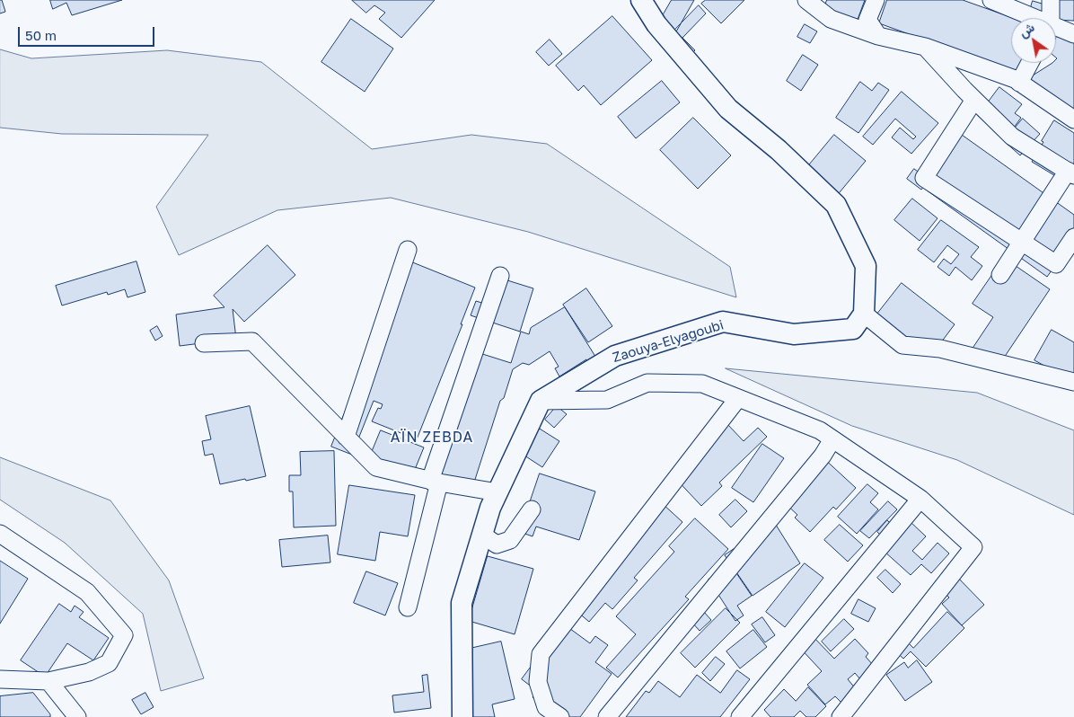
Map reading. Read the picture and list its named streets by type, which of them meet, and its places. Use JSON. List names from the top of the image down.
{
  "streets": {
    "street": ["Zaouya-Elyagoubi"]
  },
  "districts": ["AÏN ZEBDA"],
  "scale_bar": "50 m",
  "north": "top left"
}
